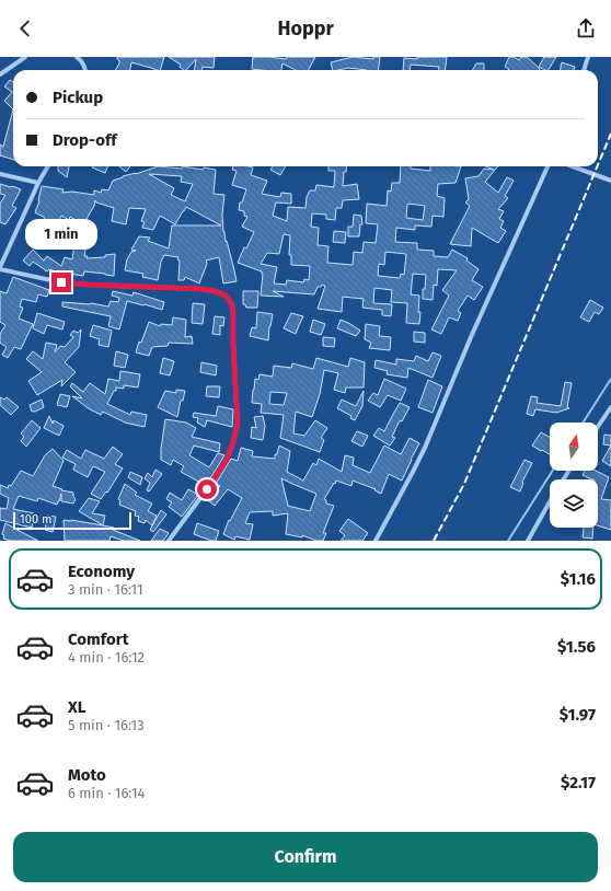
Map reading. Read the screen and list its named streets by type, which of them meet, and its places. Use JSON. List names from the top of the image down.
{
  "scale_bar": "100 m",
  "north": "top",
  "page": {
    "header": "Hoppr",
    "banner": ["Pickup", "Drop-off"],
    "bubble": "1 min",
    "scale": "100 m",
    "list": [
      {
        "name": "Economy",
        "note": "3 min · 16:11",
        "value": "$1.16"
      },
      {
        "name": "Comfort",
        "note": "4 min · 16:12",
        "value": "$1.56"
      },
      {
        "name": "XL",
        "note": "5 min · 16:13",
        "value": "$1.97"
      },
      {
        "name": "Moto",
        "note": "6 min · 16:14",
        "value": "$2.17"
      }
    ],
    "buttons": "Confirm"
  }
}
